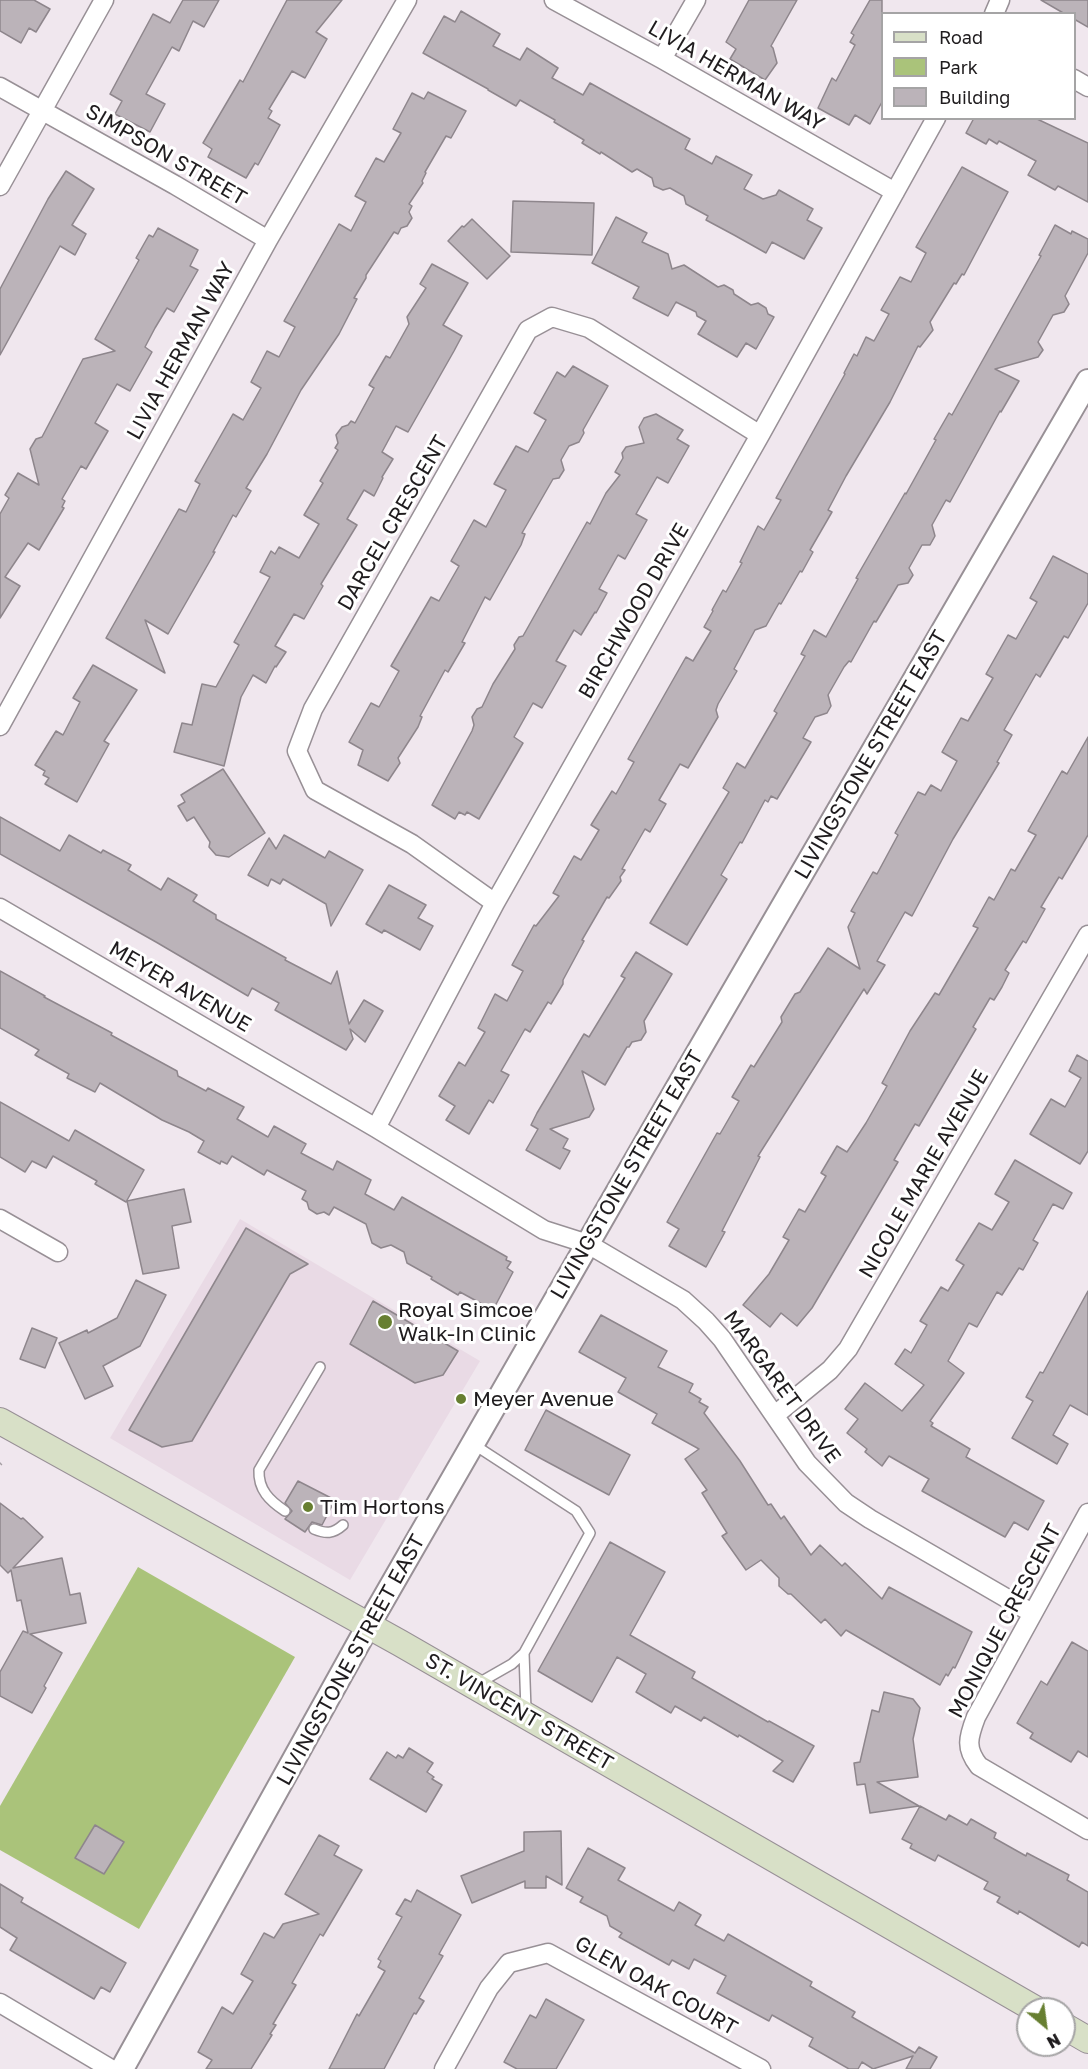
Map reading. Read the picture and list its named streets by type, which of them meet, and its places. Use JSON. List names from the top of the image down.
{
  "streets": {
    "main road": ["ST. VINCENT STREET"],
    "street": [
      "LIVIA HERMAN WAY",
      "SIMPSON STREET",
      "DARCEL CRESCENT",
      "BIRCHWOOD DRIVE",
      "LIVINGSTONE STREET EAST",
      "MEYER AVENUE",
      "NICOLE MARIE AVENUE",
      "MARGARET DRIVE",
      "MONIQUE CRESCENT",
      "GLEN OAK COURT"
    ]
  },
  "crossings": [
    ["LIVIA HERMAN WAY", "SIMPSON STREET"],
    ["LIVIA HERMAN WAY", "BIRCHWOOD DRIVE"],
    ["DARCEL CRESCENT", "BIRCHWOOD DRIVE"],
    ["BIRCHWOOD DRIVE", "MEYER AVENUE"],
    ["LIVINGSTONE STREET EAST", "MEYER AVENUE"],
    ["LIVINGSTONE STREET EAST", "MARGARET DRIVE"],
    ["LIVINGSTONE STREET EAST", "ST. VINCENT STREET"],
    ["MEYER AVENUE", "MARGARET DRIVE"],
    ["NICOLE MARIE AVENUE", "MARGARET DRIVE"],
    ["MARGARET DRIVE", "MONIQUE CRESCENT"]
  ],
  "places": ["Royal Simcoe Walk-In Clinic", "Meyer Avenue", "Tim Hortons"],
  "legend": ["Road", "Park", "Building"],
  "north": "bottom right"
}
